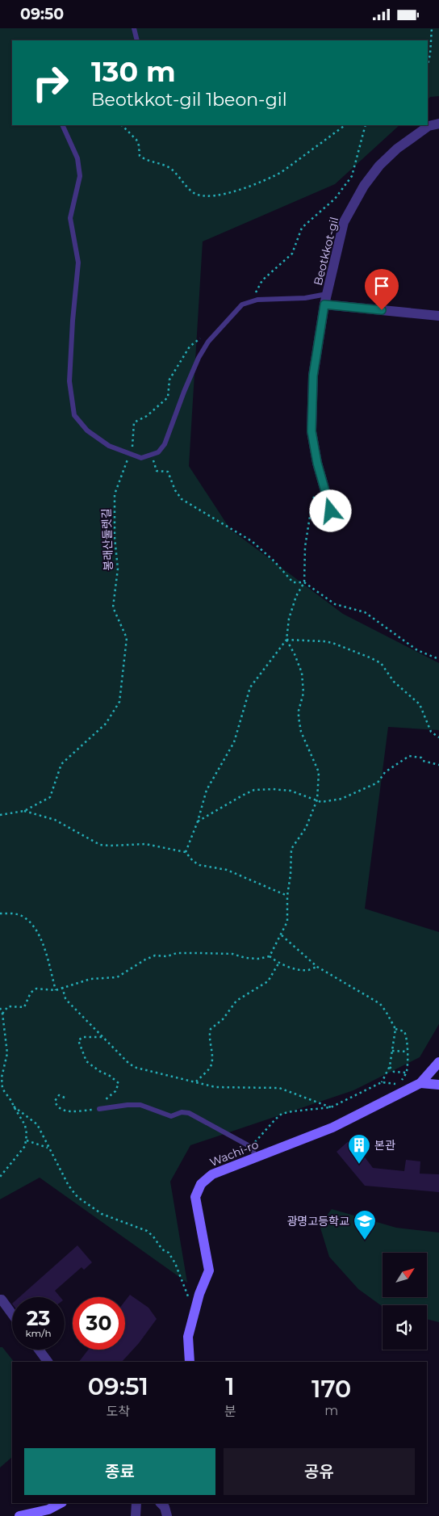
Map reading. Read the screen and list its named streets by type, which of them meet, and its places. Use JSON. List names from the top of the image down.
{
  "streets": {
    "main road": ["Wachi-ro"],
    "street": ["Beotkkot-gil"],
    "path": ["봉래산둘렛길"]
  },
  "places": {
    "building": ["본관"],
    "school or university": ["광명고등학교"]
  },
  "north": "top right",
  "page": {
    "status": "09:50",
    "turn": ["130 m", "Beotkkot-gil 1beon-gil"],
    "speed": "23 km/h",
    "limit": "30",
    "eta": [
      "09:51",
      "도착",
      "1",
      "분",
      "170",
      "m"
    ],
    "buttons": ["종료", "공유"]
  }
}
